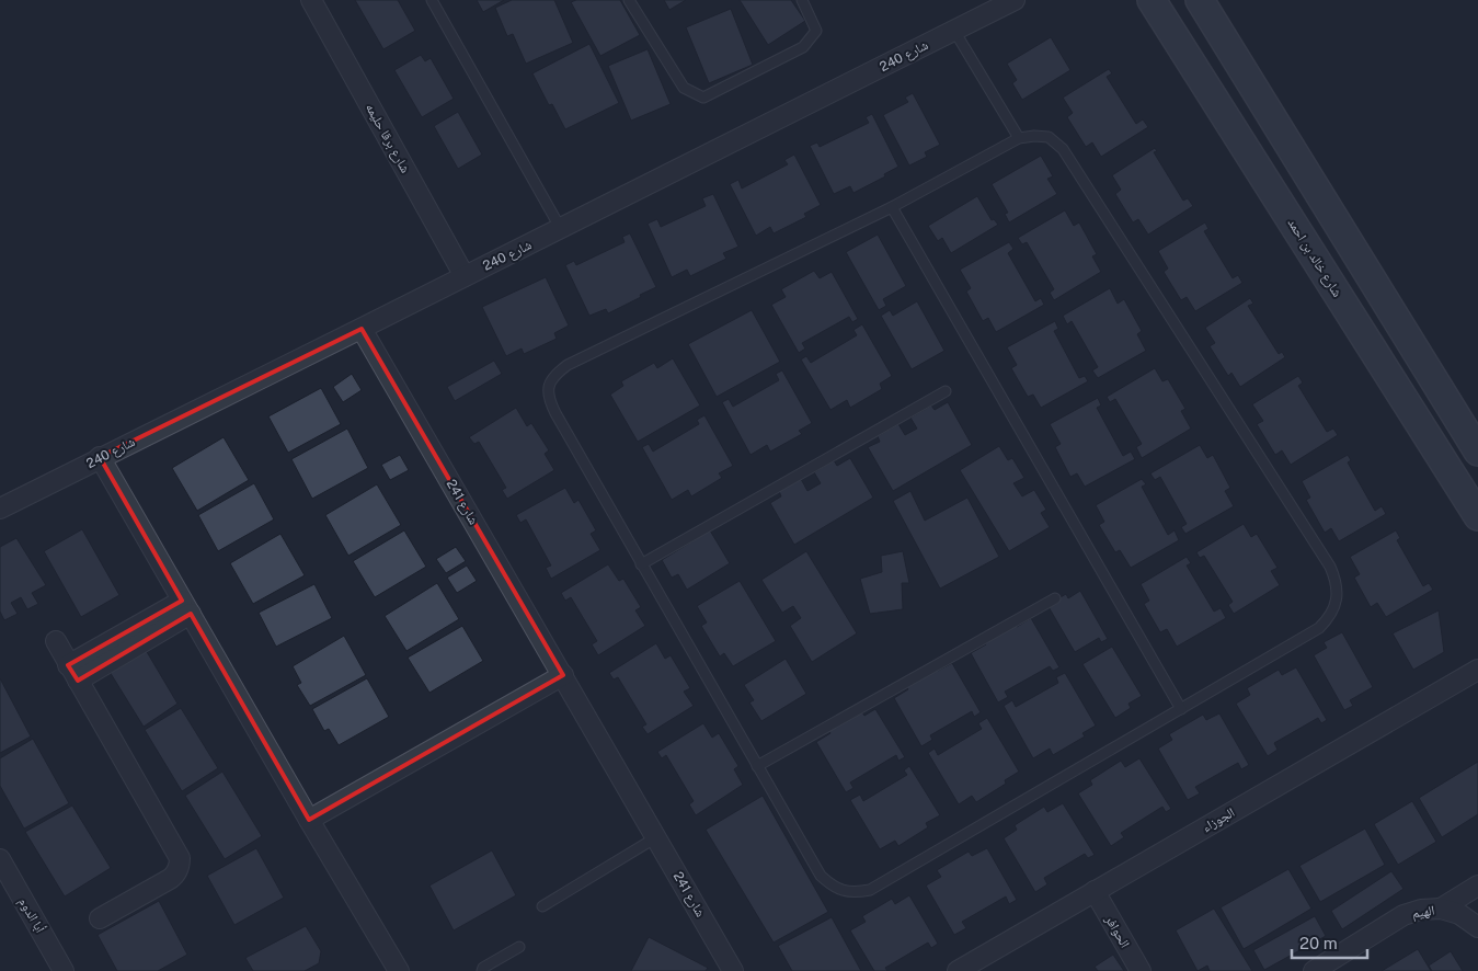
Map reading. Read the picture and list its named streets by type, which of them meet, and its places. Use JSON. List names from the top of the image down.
{
  "streets": {
    "main road": ["شارع خالد بن احمد"],
    "street": [
      "شارع 240",
      "شارع برقا حليمه",
      "شارع 241",
      "الجوزاء",
      "الهيم",
      "أبا الدوم",
      "الحوافر"
    ]
  },
  "crossings": [
    ["شارع 240", "شارع برقا حليمه"],
    ["شارع 240", "شارع 241"],
    ["الجوزاء", "الحوافر"]
  ],
  "scale_bar": "20 m"
}
